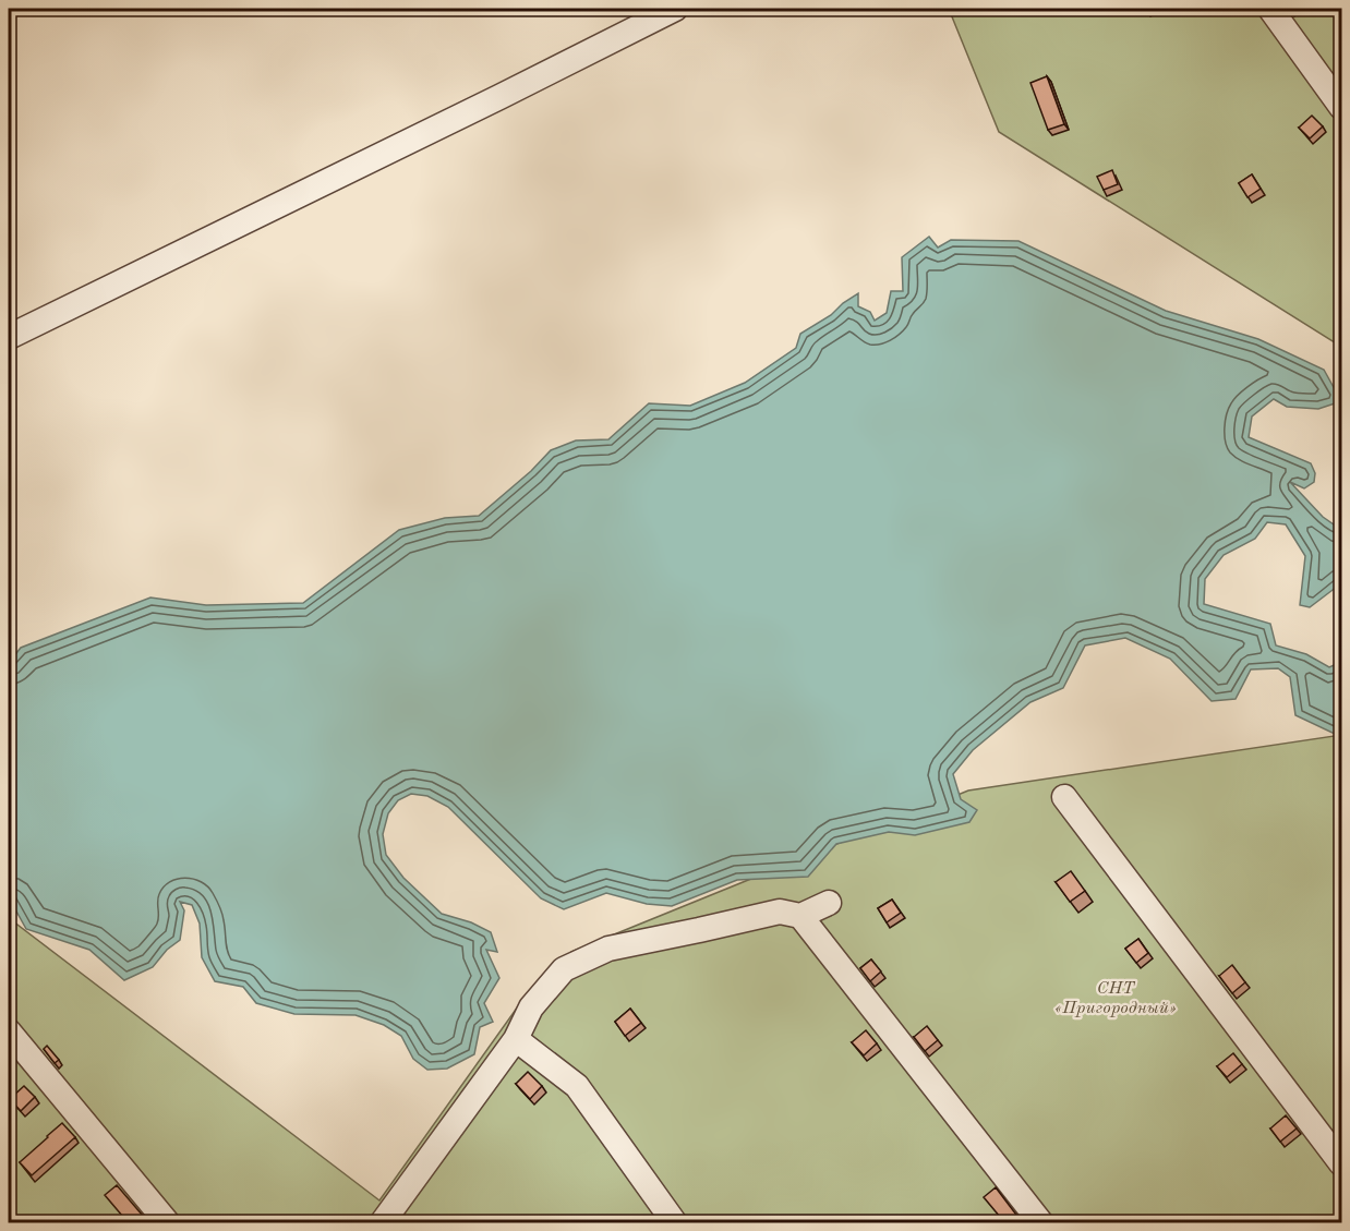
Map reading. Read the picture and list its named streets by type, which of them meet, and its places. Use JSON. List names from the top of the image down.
{
  "parks": ["СНТ «Пригородный»"]
}
